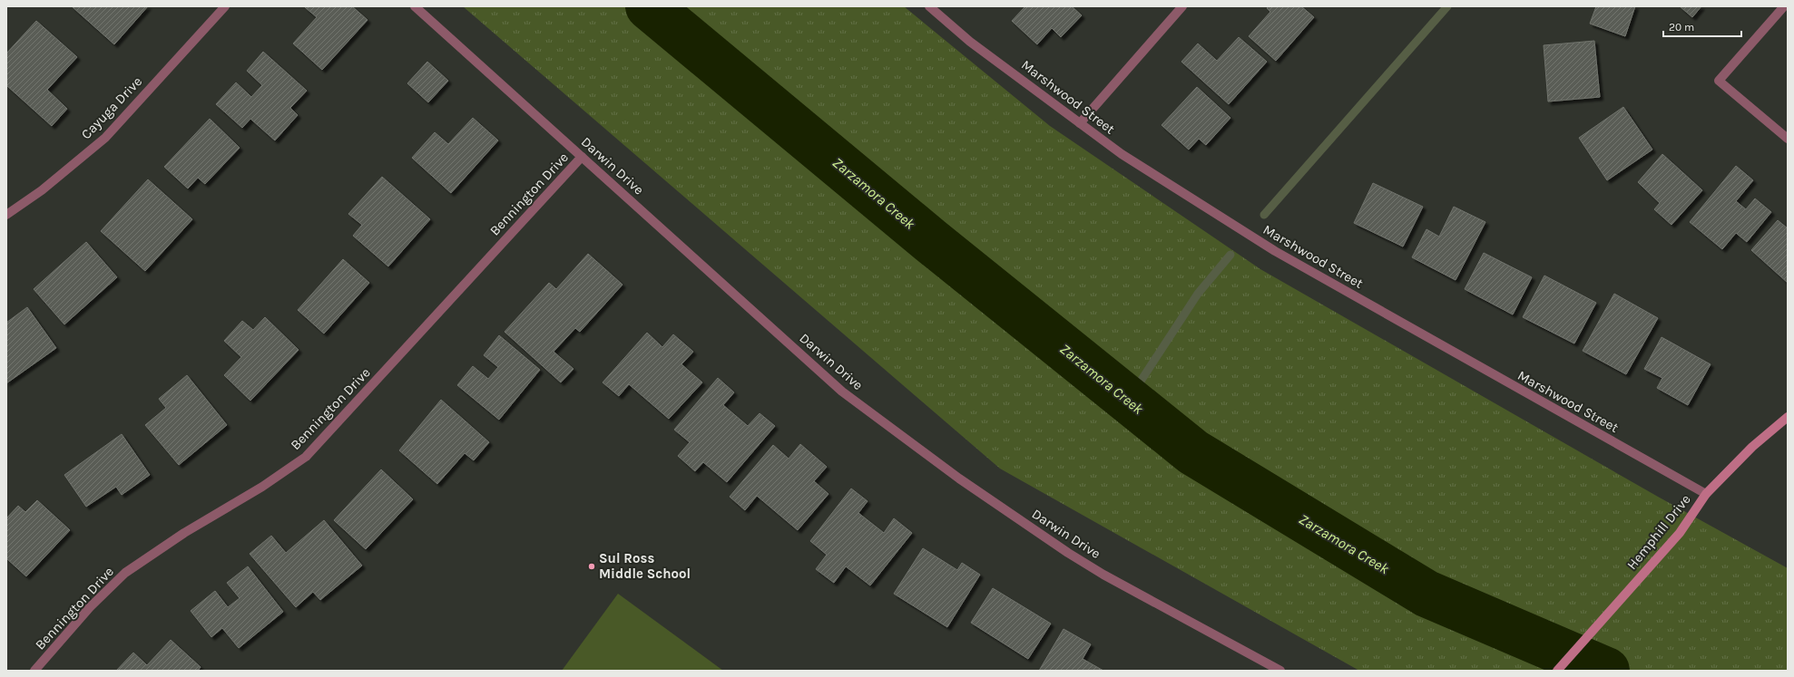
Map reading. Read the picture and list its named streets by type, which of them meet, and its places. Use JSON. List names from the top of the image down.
{
  "streets": {
    "street": [
      "Marshwood Street",
      "Cayuga Drive",
      "Darwin Drive",
      "Bennington Drive",
      "Hemphill Drive"
    ]
  },
  "crossings": [
    ["Marshwood Street", "Hemphill Drive"],
    ["Darwin Drive", "Bennington Drive"]
  ],
  "water": ["Zarzamora Creek"],
  "places": ["Sul Ross Middle School"],
  "scale_bar": "20 m"
}
